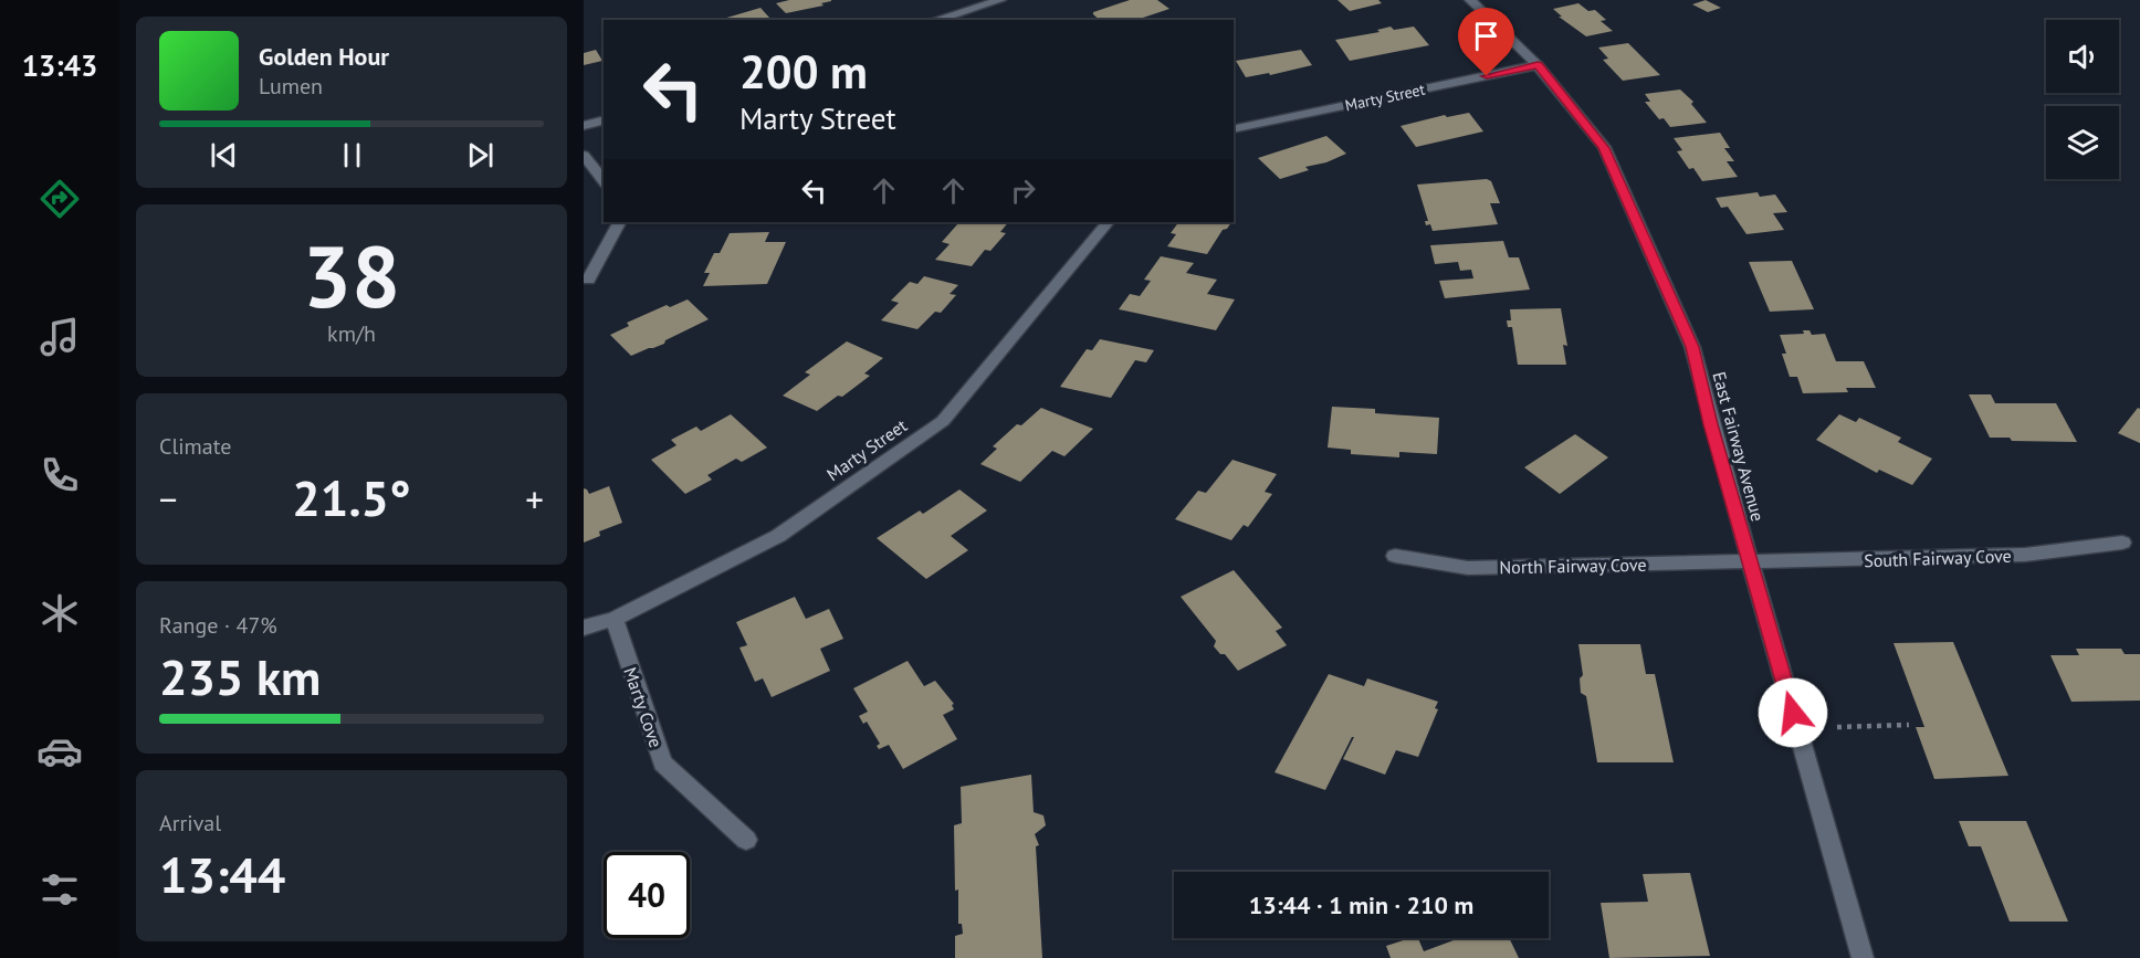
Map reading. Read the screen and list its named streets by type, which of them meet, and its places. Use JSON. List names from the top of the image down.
{
  "streets": {
    "street": [
      "Marty Street",
      "East Fairway Avenue",
      "South Fairway Cove",
      "North Fairway Cove",
      "Marty Cove"
    ]
  },
  "crossings": [
    ["Marty Street", "East Fairway Avenue"],
    ["Marty Street", "Marty Cove"],
    ["East Fairway Avenue", "South Fairway Cove"],
    ["East Fairway Avenue", "North Fairway Cove"],
    ["South Fairway Cove", "North Fairway Cove"]
  ],
  "page": {
    "tabs": "13:43",
    "turn": ["200 m", "Marty Street"],
    "song": ["Golden Hour", "Lumen"],
    "tile": [
      ["38", "km/h"],
      "Climate",
      ["Range · 47%", "235 km"],
      ["Arrival", "13:44"]
    ],
    "heat": ["−", "21.5°", "+"],
    "limit": "40",
    "trip": "13:44 · 1 min · 210 m"
  }
}
